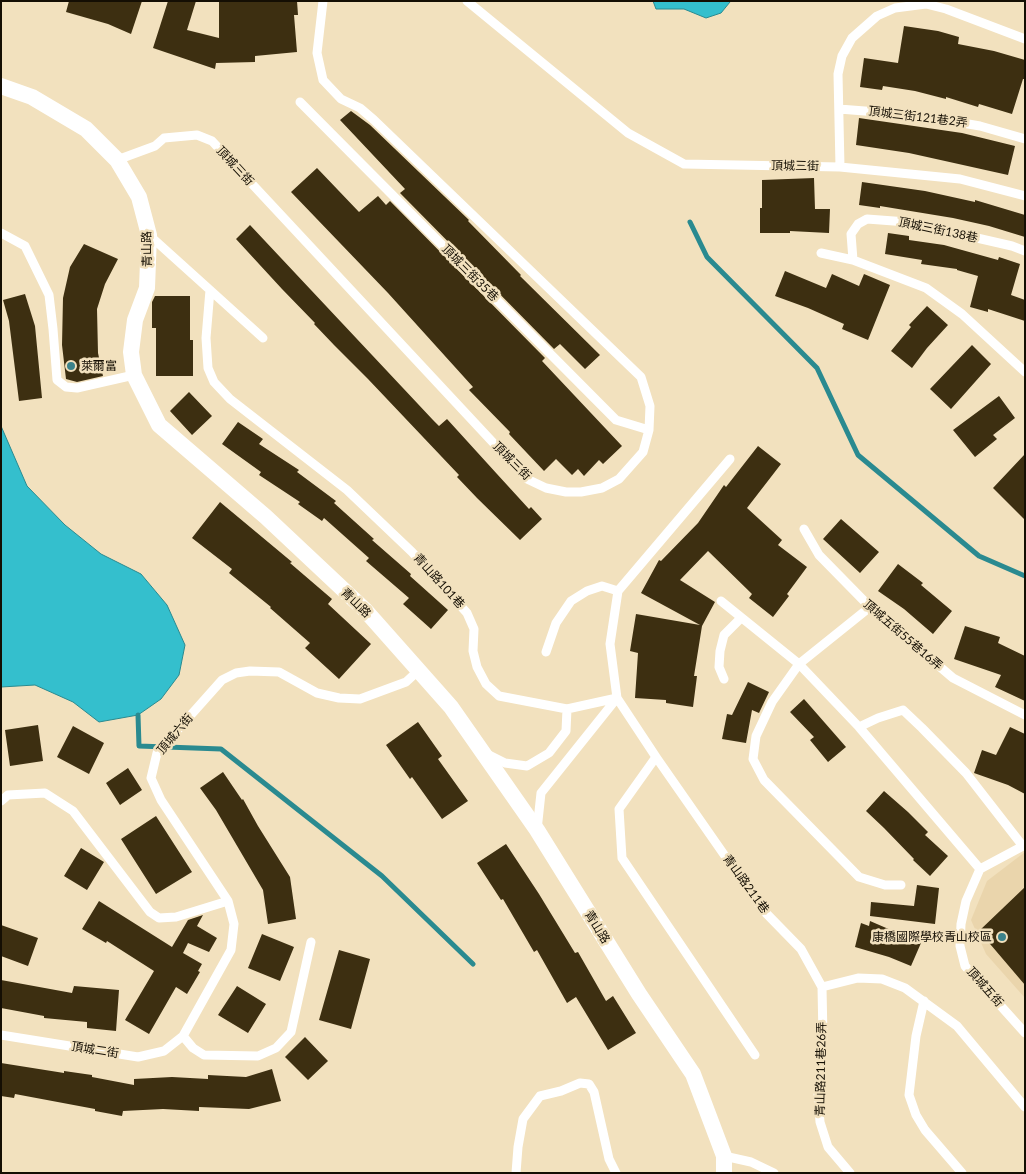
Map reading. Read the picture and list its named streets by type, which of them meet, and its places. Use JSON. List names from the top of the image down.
{
  "streets": {
    "street": ["青山路"],
    "lane": [
      "頂城三街121巷2弄",
      "頂城三街",
      "頂城三街138巷",
      "頂城三街35巷",
      "青山路101巷",
      "頂城五街55巷16弄",
      "頂城六街",
      "青山路211巷",
      "頂城五街",
      "頂城二街",
      "青山路211巷26弄"
    ]
  },
  "crossings": [
    ["頂城三街", "青山路"],
    ["頂城三街", "頂城三街35巷"],
    ["青山路", "頂城六街"],
    ["青山路101巷", "青山路211巷"],
    ["頂城六街", "頂城二街"],
    ["青山路211巷", "青山路211巷26弄"]
  ],
  "places": ["萊爾富", "康橋國際學校青山校區"]
}
